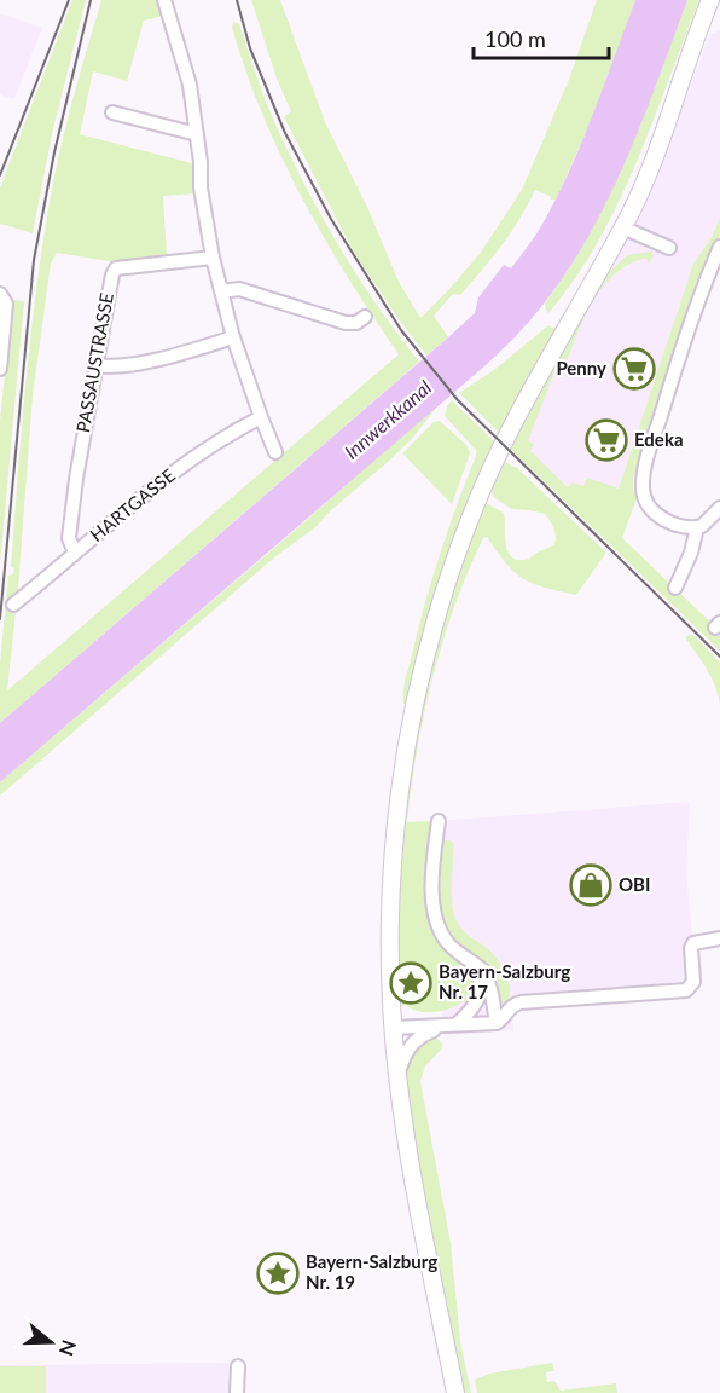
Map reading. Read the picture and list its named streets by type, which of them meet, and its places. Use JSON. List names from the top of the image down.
{
  "streets": {
    "street": ["PASSAUSTRASSE", "HARTGASSE"]
  },
  "crossings": [
    ["PASSAUSTRASSE", "HARTGASSE"]
  ],
  "water": ["Innwerkkanal"],
  "places": {
    "supermarket": ["Penny", "Edeka"],
    "shop": ["OBI"],
    "place": ["Bayern-Salzburg Nr. 17", "Bayern-Salzburg Nr. 19"]
  },
  "scale_bar": "100 m",
  "north": "right"
}
